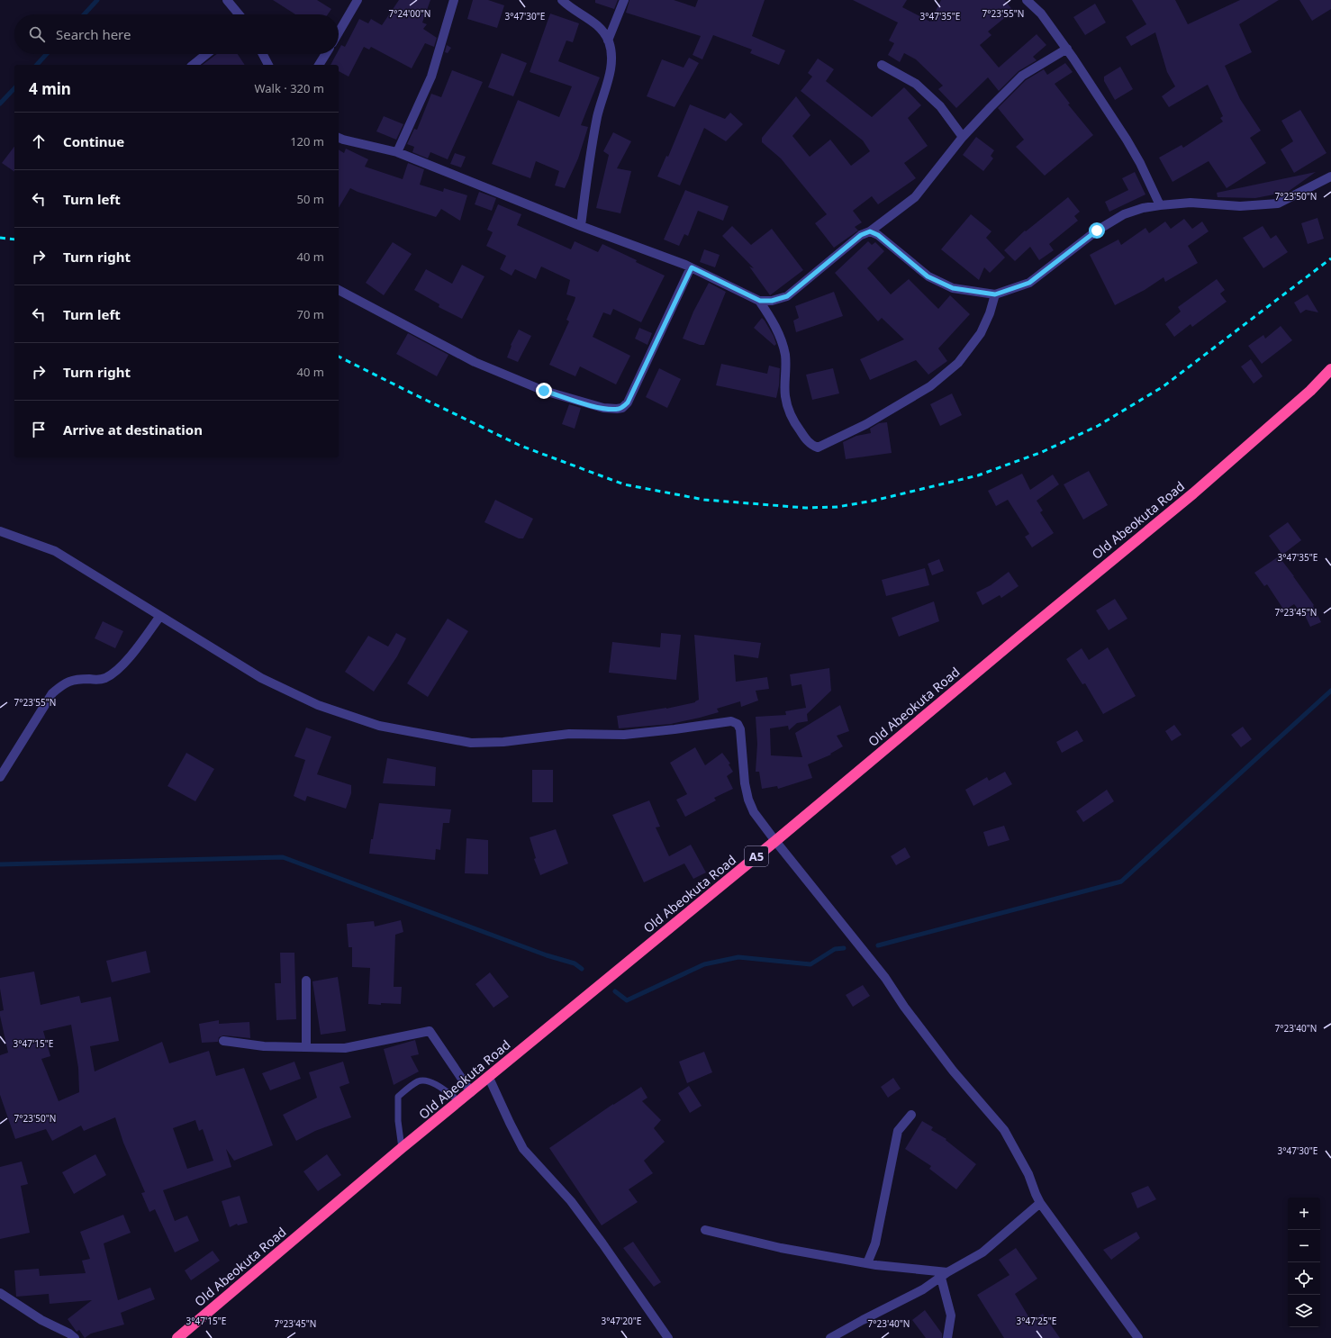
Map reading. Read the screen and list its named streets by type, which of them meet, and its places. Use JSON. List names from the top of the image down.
{
  "streets": {
    "highway": ["Old Abeokuta Road", "A5"]
  },
  "page": {
    "search": "Search here",
    "heading": ["4 min", "Walk · 320 m"],
    "list": [
      ["Continue", "120 m"],
      ["Turn left", "50 m"],
      ["Turn right", "40 m"],
      ["Turn left", "70 m"],
      ["Turn right", "40 m"],
      "Arrive at destination"
    ],
    "map_buttons": ["+", "−"]
  },
  "coordinates": [
    "7°24'00\"N",
    "7°23'55\"N",
    "3°47'30\"E",
    "3°47'35\"E",
    "7°23'50\"N",
    "7°23'45\"N",
    "7°23'40\"N",
    "3°47'15\"E",
    "3°47'20\"E",
    "3°47'25\"E"
  ]
}
